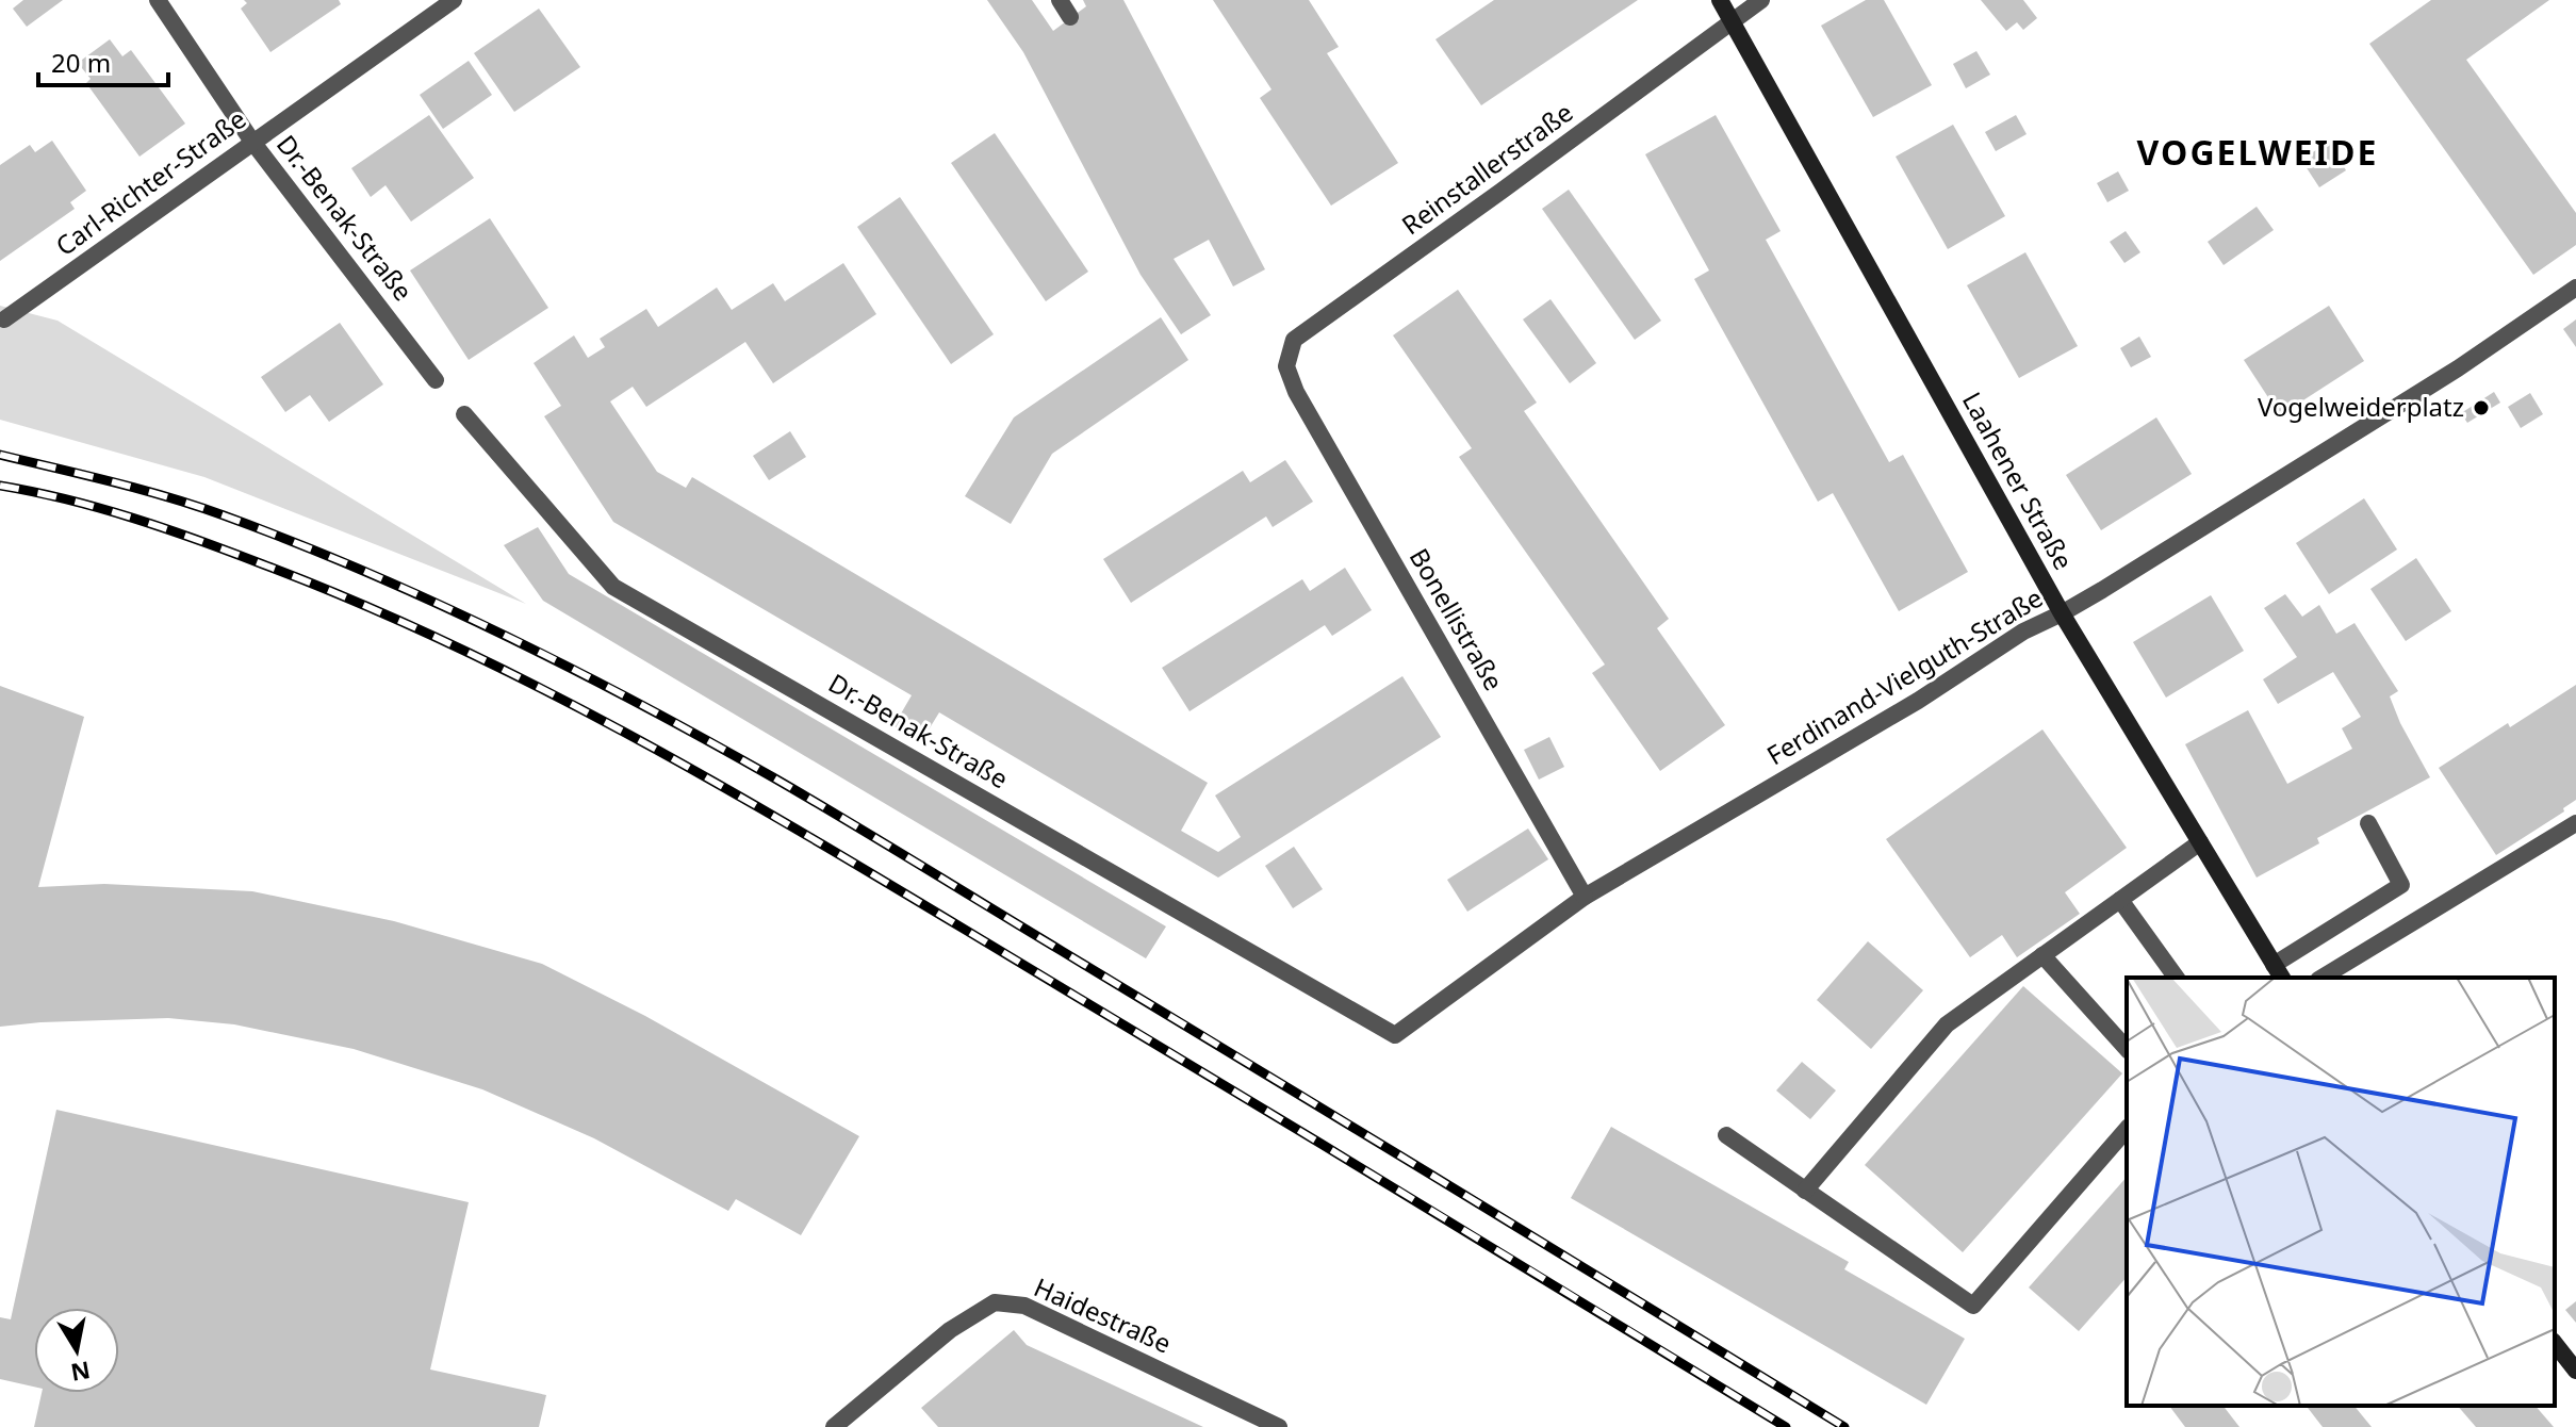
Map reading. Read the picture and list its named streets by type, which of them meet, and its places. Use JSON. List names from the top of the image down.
{
  "streets": {
    "street": [
      "Reinstallerstraße",
      "Carl-Richter-Straße",
      "Dr.-Benak-Straße",
      "Laahener Straße",
      "Bonellistraße",
      "Ferdinand-Vielguth-Straße",
      "Haidestraße"
    ]
  },
  "crossings": [
    ["Reinstallerstraße", "Laahener Straße"],
    ["Reinstallerstraße", "Bonellistraße"],
    ["Carl-Richter-Straße", "Dr.-Benak-Straße"],
    ["Dr.-Benak-Straße", "Ferdinand-Vielguth-Straße"],
    ["Laahener Straße", "Ferdinand-Vielguth-Straße"],
    ["Bonellistraße", "Ferdinand-Vielguth-Straße"]
  ],
  "districts": ["VOGELWEIDE"],
  "places": ["Vogelweiderplatz"],
  "scale_bar": "20 m",
  "north": "bottom"
}
